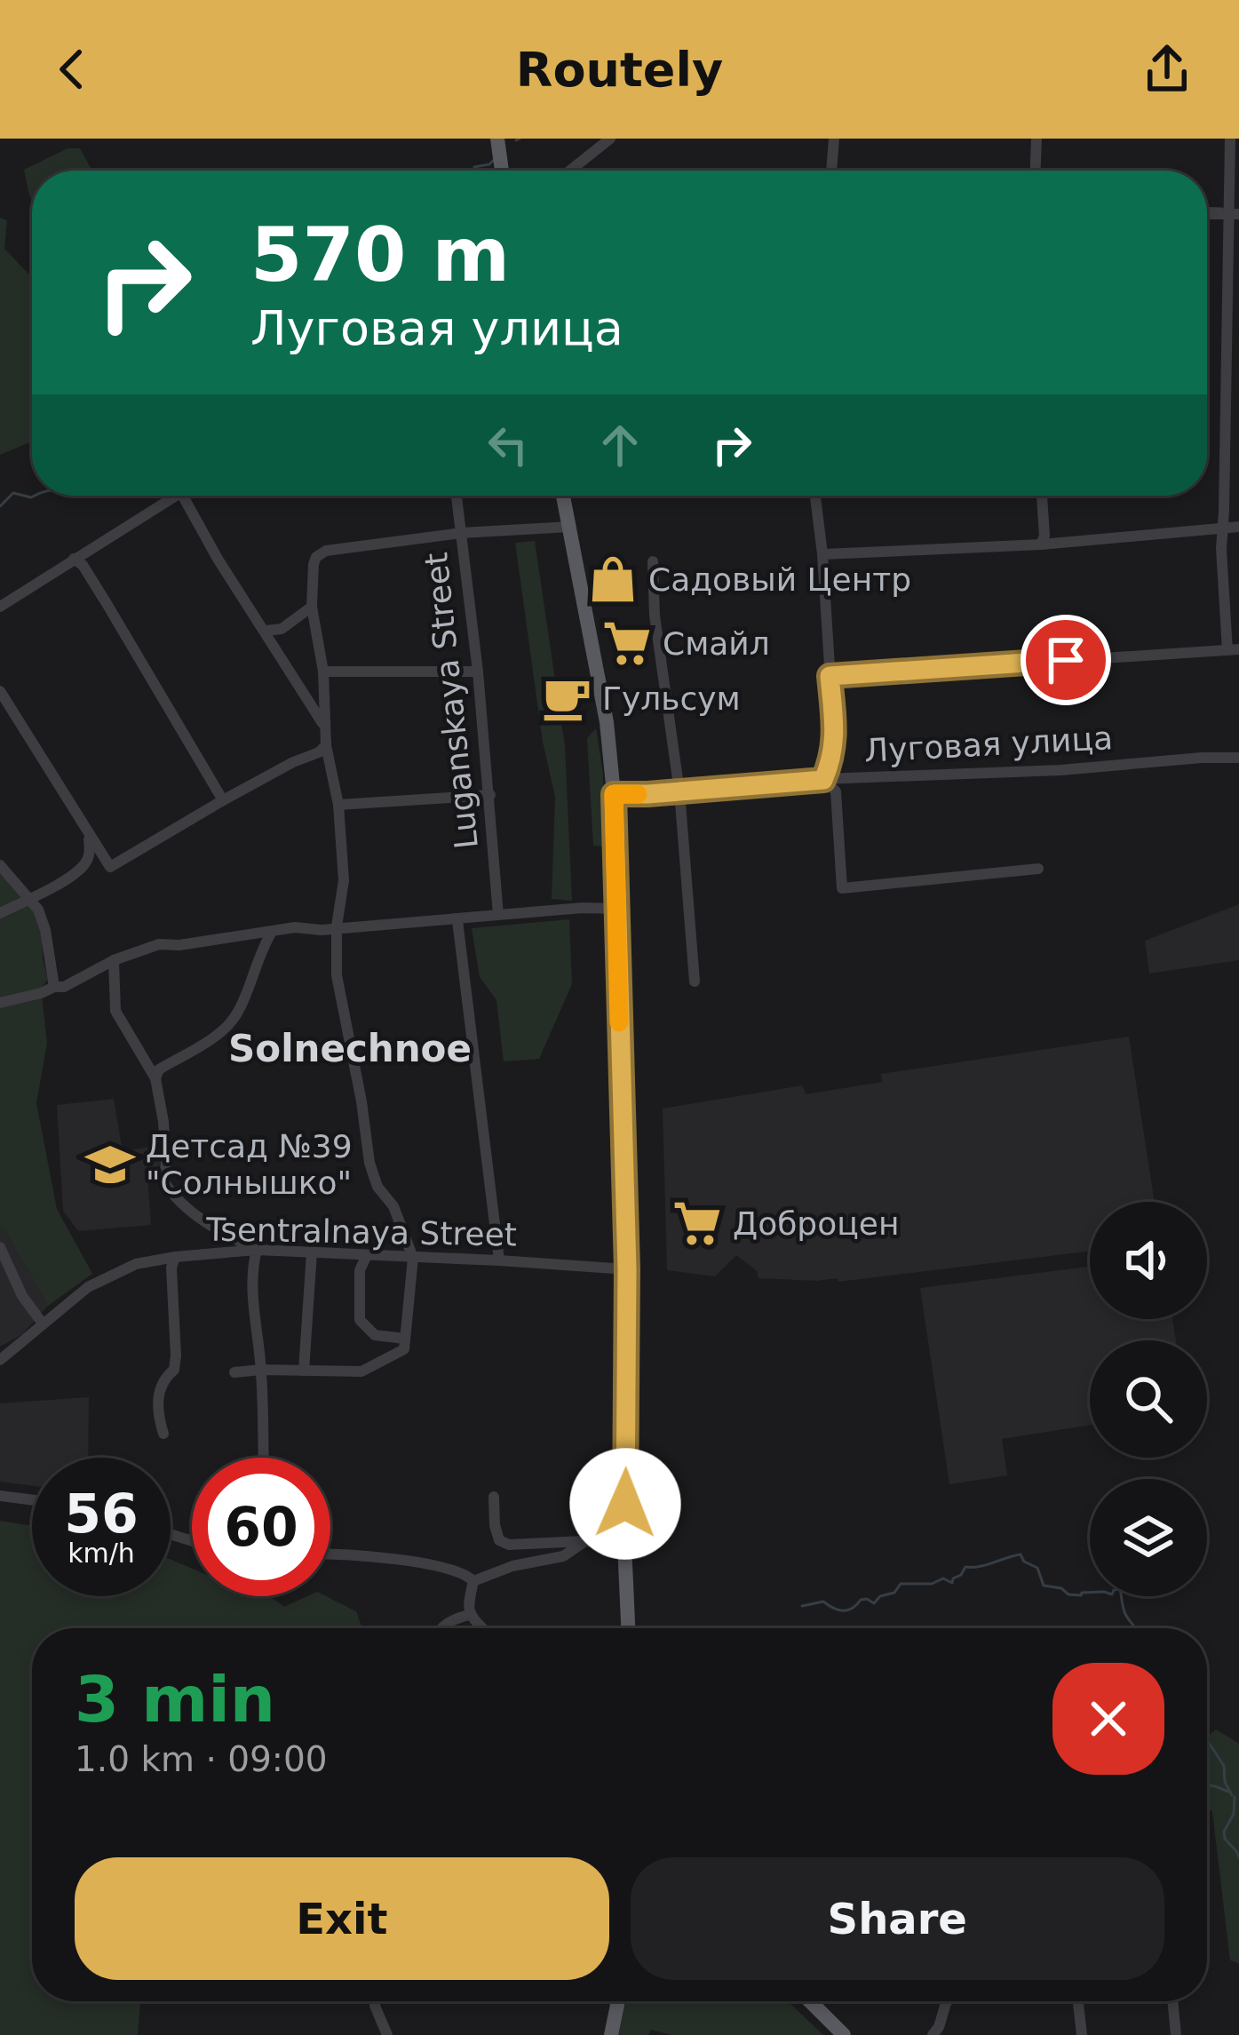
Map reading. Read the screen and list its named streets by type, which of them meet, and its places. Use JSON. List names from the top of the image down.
{
  "streets": {
    "street": ["Luganskaya Street", "Луговая улица", "Tsentralnaya Street"]
  },
  "districts": ["Solnechnoe"],
  "places": {
    "shop": ["Садовый Центр"],
    "supermarket": ["Смайл", "Доброцен"],
    "cafe": ["Гульсум"],
    "school or university": ["Детсад №39 \"Солнышко\""]
  },
  "page": {
    "header": "Routely",
    "turn": ["570 m", "Луговая улица"],
    "speed": "56 km/h",
    "limit": "60",
    "heading": ["3 min", "1.0 km · 09:00"],
    "buttons": ["Exit", "Share"]
  }
}
